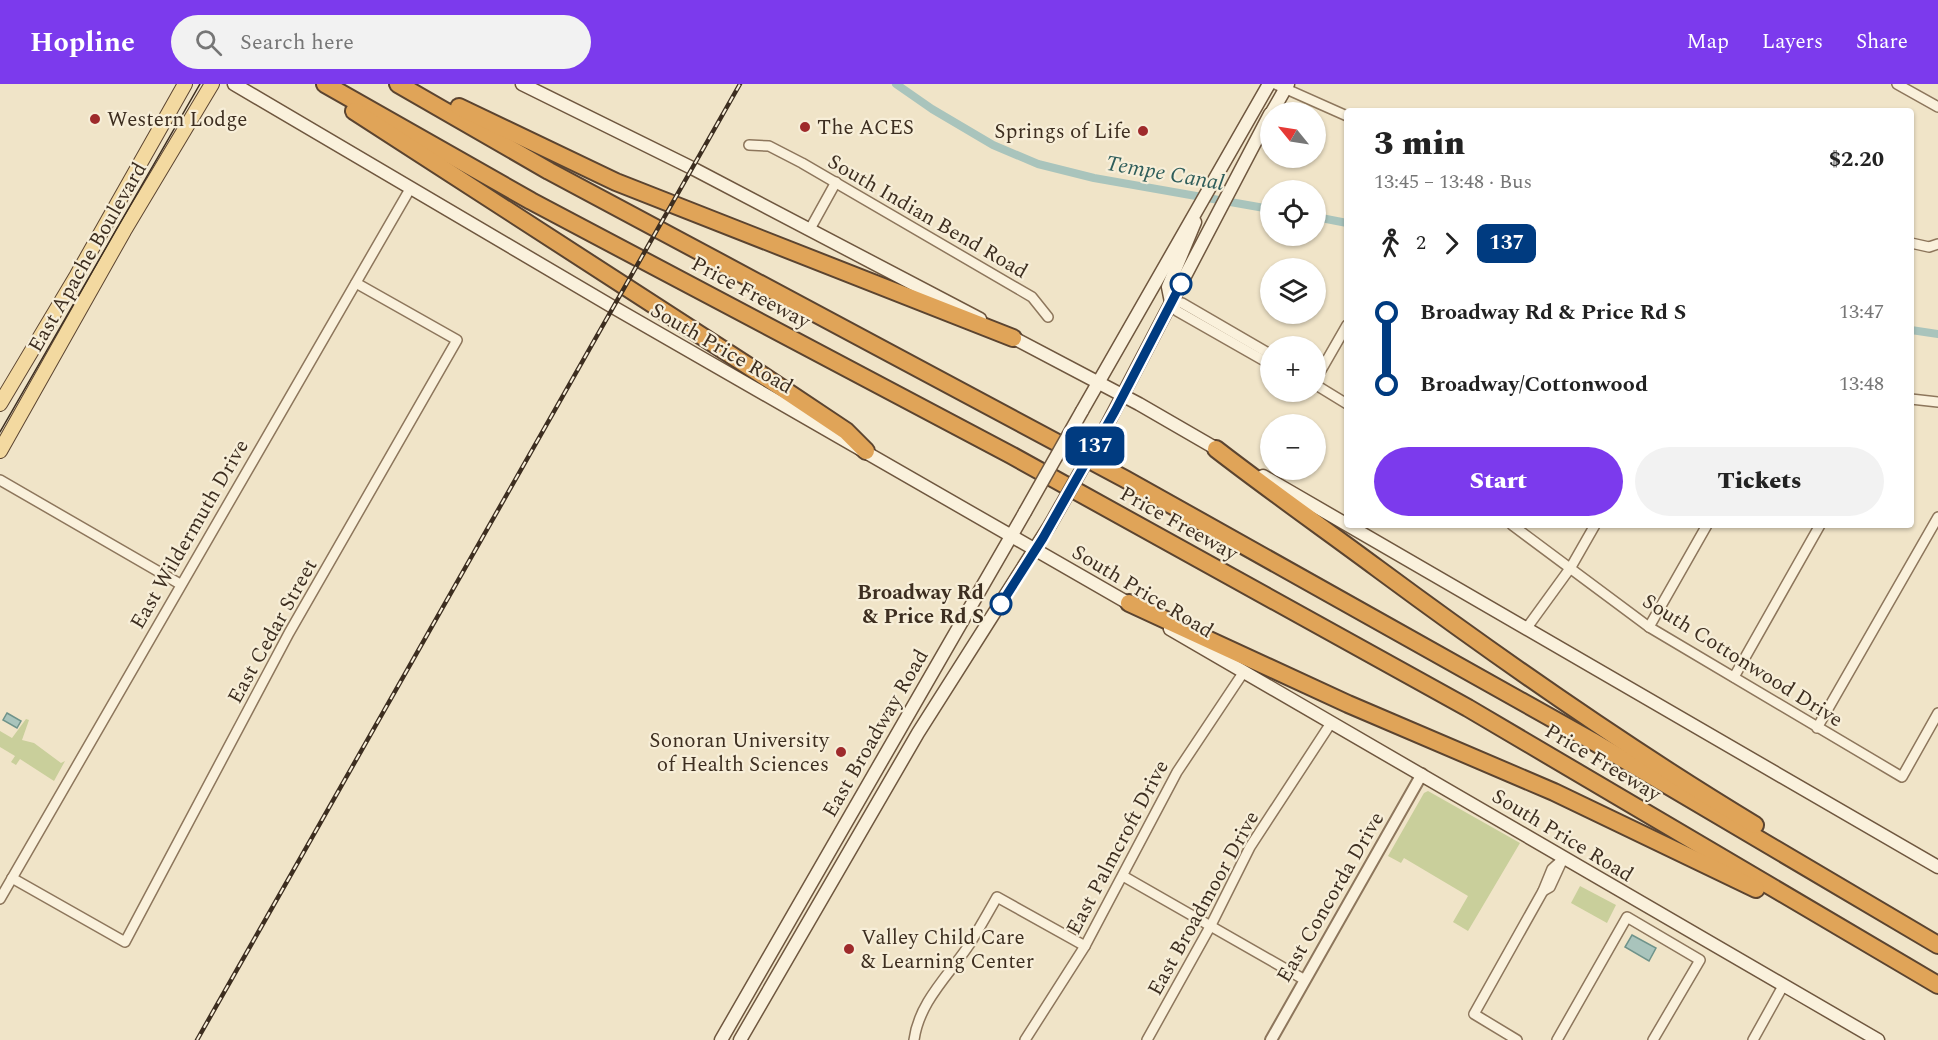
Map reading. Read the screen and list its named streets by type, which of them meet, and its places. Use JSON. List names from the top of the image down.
{
  "streets": {
    "highway": ["Price Freeway"],
    "main road": ["East Apache Boulevard", "South Price Road", "East Broadway Road"],
    "street": [
      "South Indian Bend Road",
      "East Wildermuth Drive",
      "East Cedar Street",
      "South Cottonwood Drive",
      "East Palmcroft Drive",
      "East Concorda Drive",
      "East Broadmoor Drive"
    ]
  },
  "crossings": [
    ["South Price Road", "East Wildermuth Drive"],
    ["South Price Road", "East Broadway Road"],
    ["South Price Road", "East Palmcroft Drive"],
    ["South Price Road", "East Concorda Drive"],
    ["South Price Road", "East Broadmoor Drive"],
    ["East Wildermuth Drive", "East Cedar Street"]
  ],
  "water": ["Tempe Canal"],
  "places": [
    "Western Lodge",
    "The ACES",
    "Springs of Life",
    "Broadway Rd & Price Rd S",
    "Sonoran University of Health Sciences",
    "Valley Child Care & Learning Center"
  ],
  "lines": ["bus line 137"],
  "north": "top left",
  "page": {
    "header": "Hopline",
    "search": "Search here",
    "nav": ["Map", "Layers", "Share"],
    "on_map": "137",
    "map_buttons": ["+", "−"],
    "heading": ["3 min", "13:45 – 13:48 · Bus", "$2.20"],
    "legs": ["2", "137"],
    "list": [
      {
        "name": "Broadway Rd & Price Rd S",
        "value": "13:47"
      },
      {
        "name": "Broadway/Cottonwood",
        "value": "13:48"
      }
    ],
    "buttons": ["Start", "Tickets"]
  }
}
